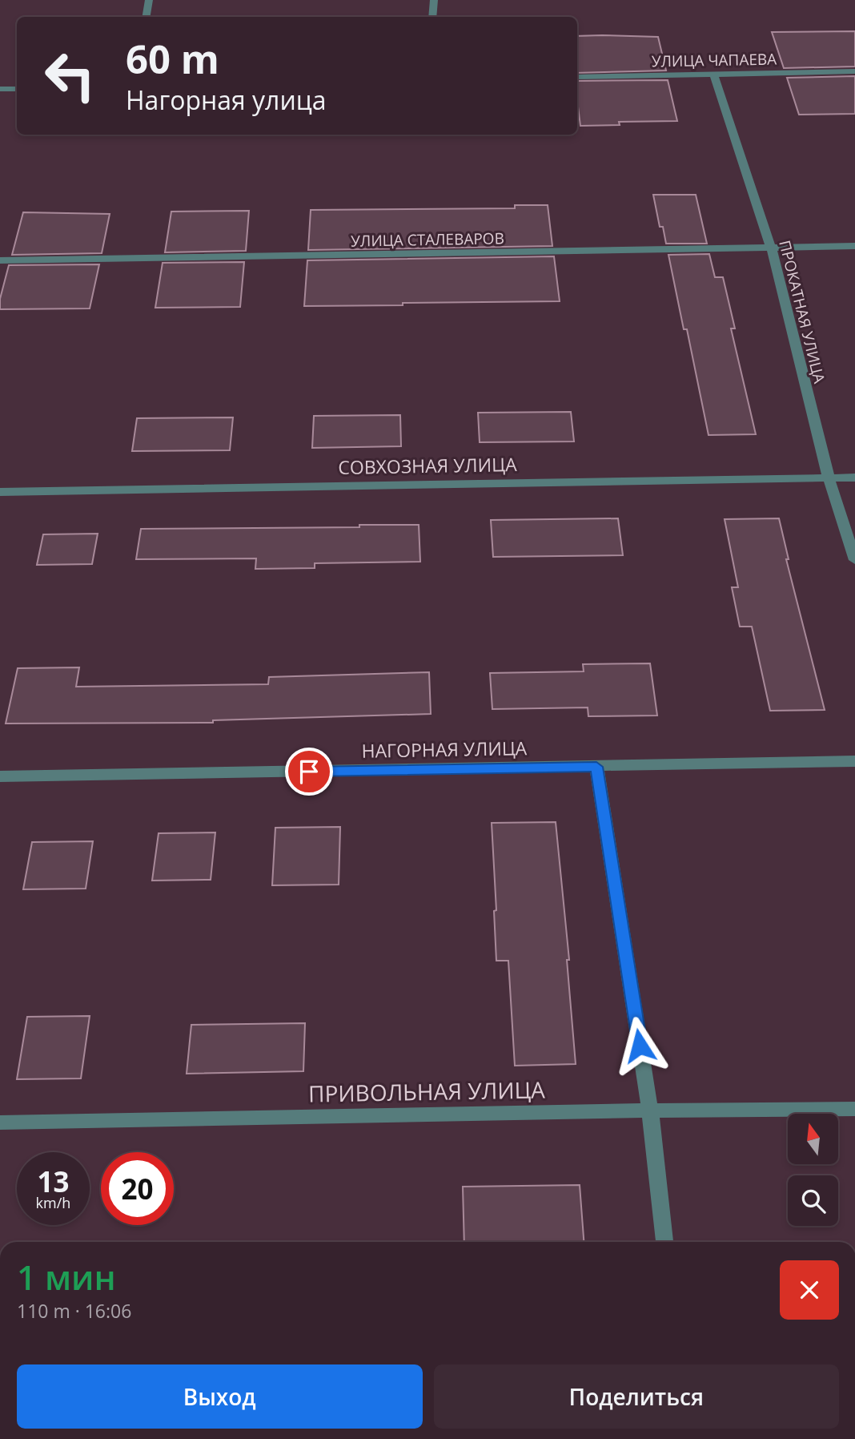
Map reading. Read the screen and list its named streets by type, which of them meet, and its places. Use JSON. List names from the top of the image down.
{
  "streets": {
    "street": [
      "УЛИЦА ЧАПАЕВА",
      "УЛИЦА СТАЛЕВАРОВ",
      "ПРОКАТНАЯ УЛИЦА",
      "СОВХОЗНАЯ УЛИЦА",
      "НАГОРНАЯ УЛИЦА",
      "ПРИВОЛЬНАЯ УЛИЦА"
    ]
  },
  "crossings": [
    ["УЛИЦА ЧАПАЕВА", "ПРОКАТНАЯ УЛИЦА"],
    ["УЛИЦА СТАЛЕВАРОВ", "ПРОКАТНАЯ УЛИЦА"],
    ["ПРОКАТНАЯ УЛИЦА", "СОВХОЗНАЯ УЛИЦА"]
  ],
  "north": "top",
  "page": {
    "turn": ["60 m", "Нагорная улица"],
    "speed": "13 km/h",
    "limit": "20",
    "heading": ["1 мин", "110 m · 16:06"],
    "buttons": ["Выход", "Поделиться"]
  }
}
